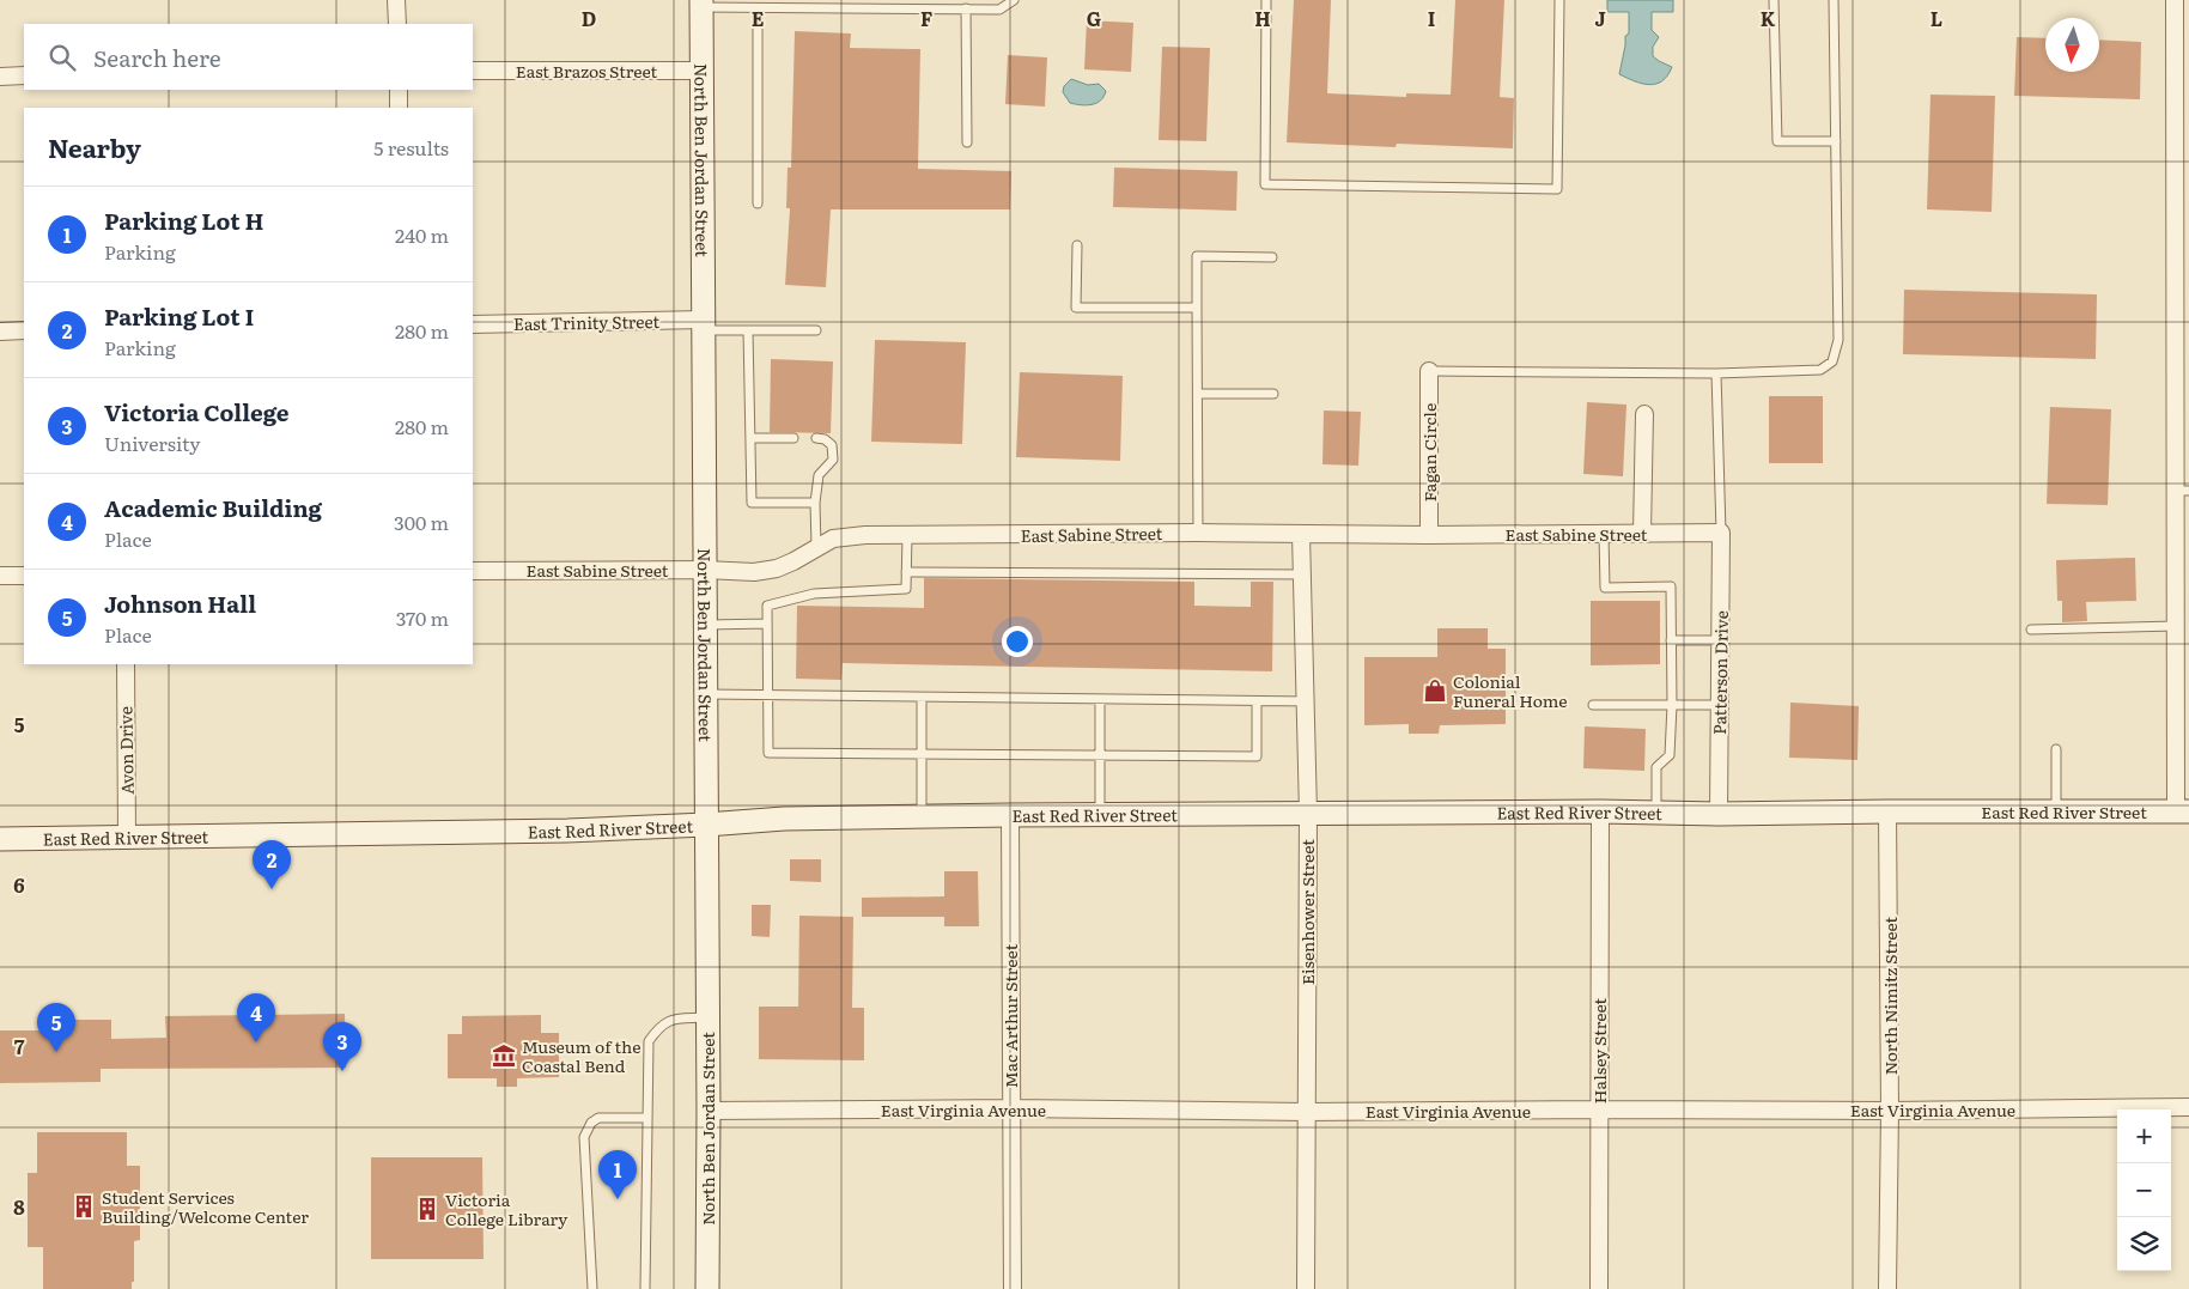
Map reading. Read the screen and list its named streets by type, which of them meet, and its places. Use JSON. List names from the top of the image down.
{
  "streets": {
    "street": [
      "East Brazos Street",
      "North Ben Jordan Street",
      "East Trinity Street",
      "Fagan Circle",
      "East Sabine Street",
      "Patterson Drive",
      "Avon Drive",
      "East Red River Street",
      "Eisenhower Street",
      "North Nimitz Street",
      "Mac Arthur Street",
      "Halsey Street",
      "East Virginia Avenue"
    ]
  },
  "crossings": [
    ["East Brazos Street", "North Ben Jordan Street"],
    ["North Ben Jordan Street", "East Trinity Street"],
    ["North Ben Jordan Street", "East Sabine Street"],
    ["North Ben Jordan Street", "East Red River Street"],
    ["North Ben Jordan Street", "East Virginia Avenue"],
    ["Fagan Circle", "East Sabine Street"],
    ["East Sabine Street", "Patterson Drive"],
    ["East Sabine Street", "Eisenhower Street"],
    ["Patterson Drive", "East Red River Street"],
    ["Avon Drive", "East Red River Street"],
    ["East Red River Street", "Eisenhower Street"],
    ["East Red River Street", "North Nimitz Street"],
    ["East Red River Street", "Mac Arthur Street"],
    ["East Red River Street", "Halsey Street"],
    ["Eisenhower Street", "East Virginia Avenue"],
    ["North Nimitz Street", "East Virginia Avenue"],
    ["Mac Arthur Street", "East Virginia Avenue"],
    ["Halsey Street", "East Virginia Avenue"]
  ],
  "places": {
    "shop": ["Colonial Funeral Home"],
    "museum": ["Museum of the Coastal Bend"],
    "building": ["Student Services Building/Welcome Center", "Victoria College Library"]
  },
  "north": "bottom",
  "page": {
    "search": "Search here",
    "heading": ["Nearby", "5 results"],
    "list": [
      {
        "mark": "1",
        "name": "Parking Lot H",
        "note": "Parking",
        "value": "240 m"
      },
      {
        "mark": "2",
        "name": "Parking Lot I",
        "note": "Parking",
        "value": "280 m"
      },
      {
        "mark": "3",
        "name": "Victoria College",
        "note": "University",
        "value": "280 m"
      },
      {
        "mark": "4",
        "name": "Academic Building",
        "note": "Place",
        "value": "300 m"
      },
      {
        "mark": "5",
        "name": "Johnson Hall",
        "note": "Place",
        "value": "370 m"
      }
    ],
    "pins": [
      "2",
      "4",
      "5",
      "3",
      "1"
    ],
    "map_buttons": ["+", "−"]
  },
  "grid": {
    "columns": [
      "D",
      "E",
      "F",
      "G",
      "H",
      "I",
      "J",
      "K",
      "L"
    ],
    "rows": [
      "5",
      "6",
      "7",
      "8"
    ]
  }
}
